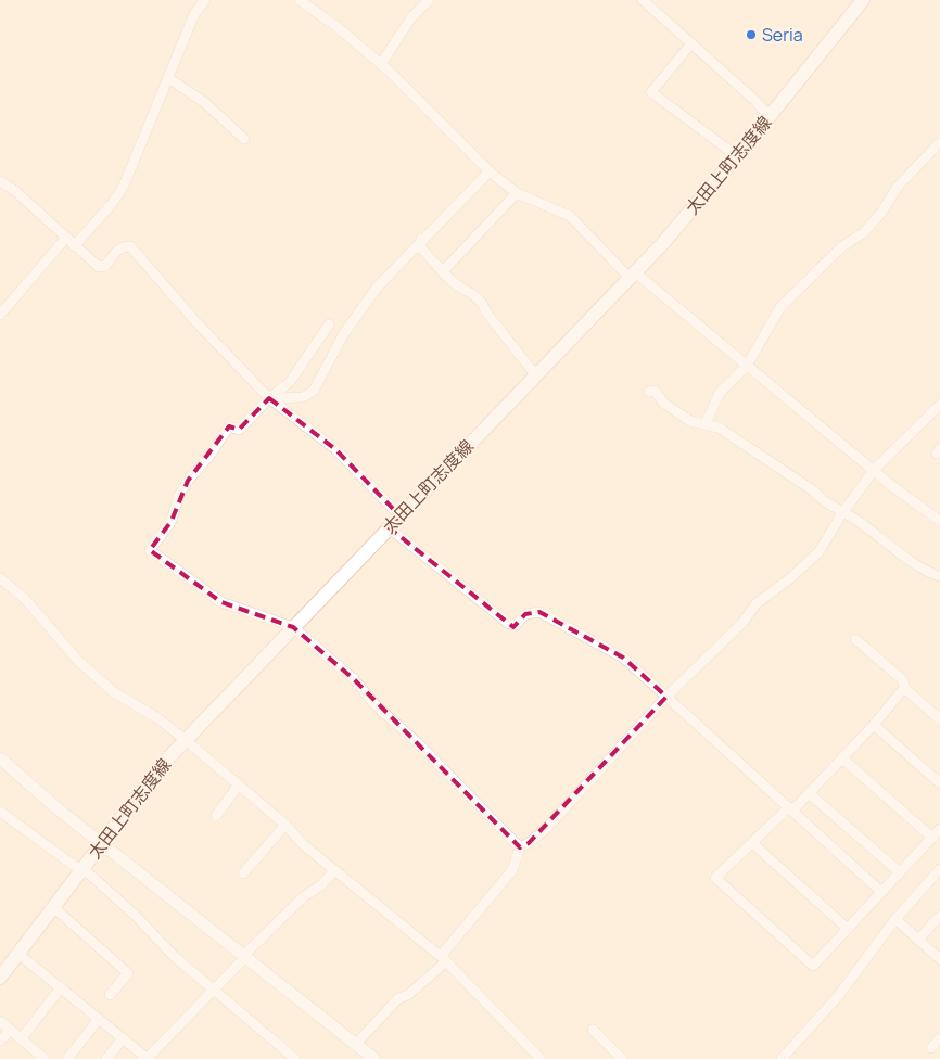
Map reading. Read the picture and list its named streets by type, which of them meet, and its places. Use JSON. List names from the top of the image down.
{
  "streets": {
    "main road": ["太田上町志度線"]
  },
  "places": ["Seria"]
}
